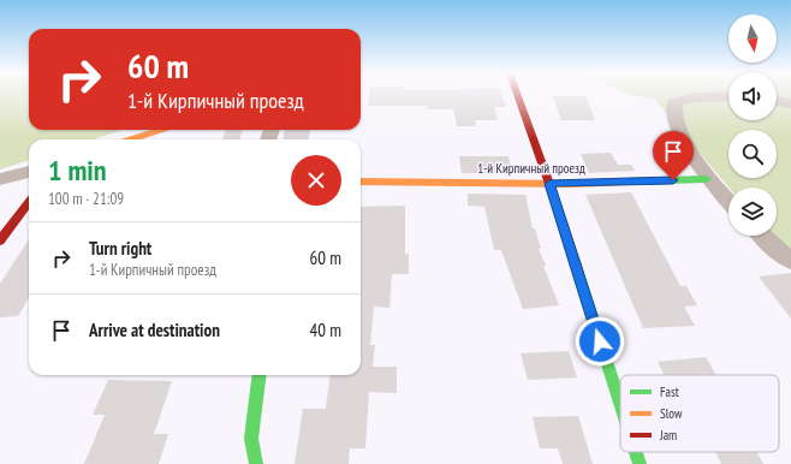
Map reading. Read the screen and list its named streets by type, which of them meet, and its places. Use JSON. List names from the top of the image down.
{
  "streets": {
    "street": ["1-й Кирпичный проезд"]
  },
  "legend": ["Fast", "Slow", "Jam"],
  "north": "bottom",
  "page": {
    "turn": ["60 m", "1-й Кирпичный проезд"],
    "heading": ["1 min", "100 m · 21:09"],
    "list": [
      {
        "name": "Turn right",
        "note": "1-й Кирпичный проезд",
        "value": "60 m"
      },
      {
        "name": "Arrive at destination",
        "value": "40 m"
      }
    ]
  }
}
